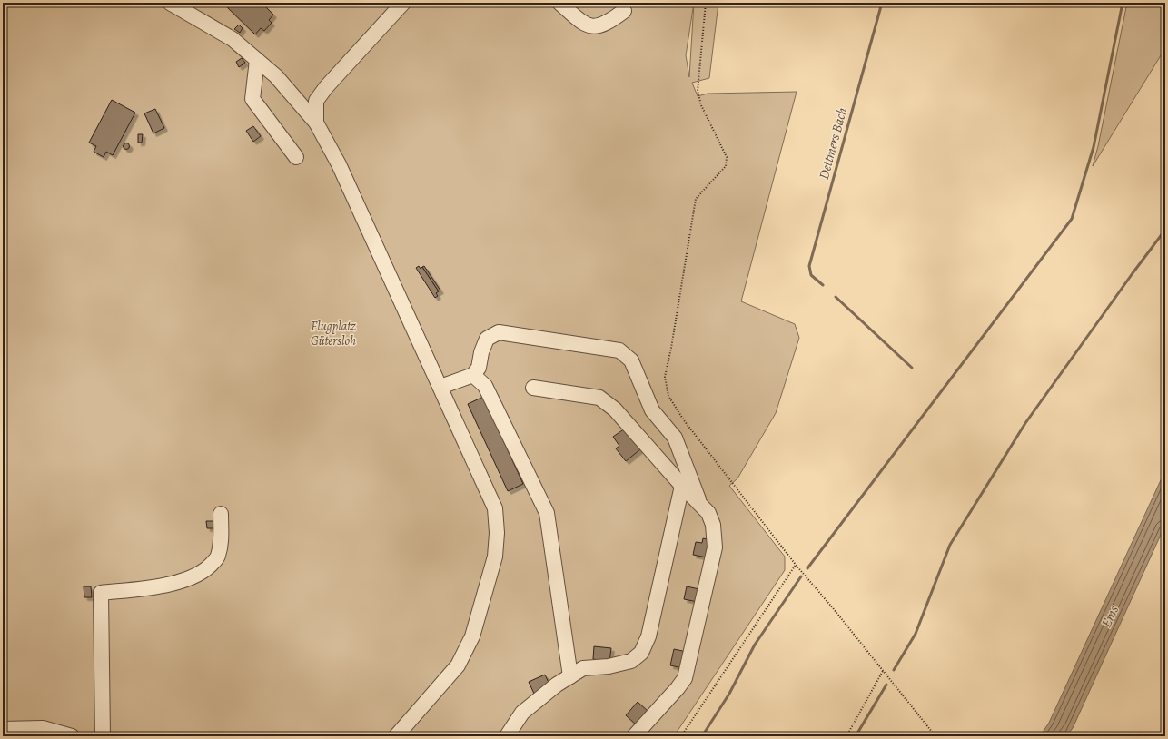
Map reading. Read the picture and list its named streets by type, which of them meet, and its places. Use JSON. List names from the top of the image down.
{
  "water": ["Dettmers Bach", "Ems"],
  "parks": ["Flugplatz Gütersloh"]
}
